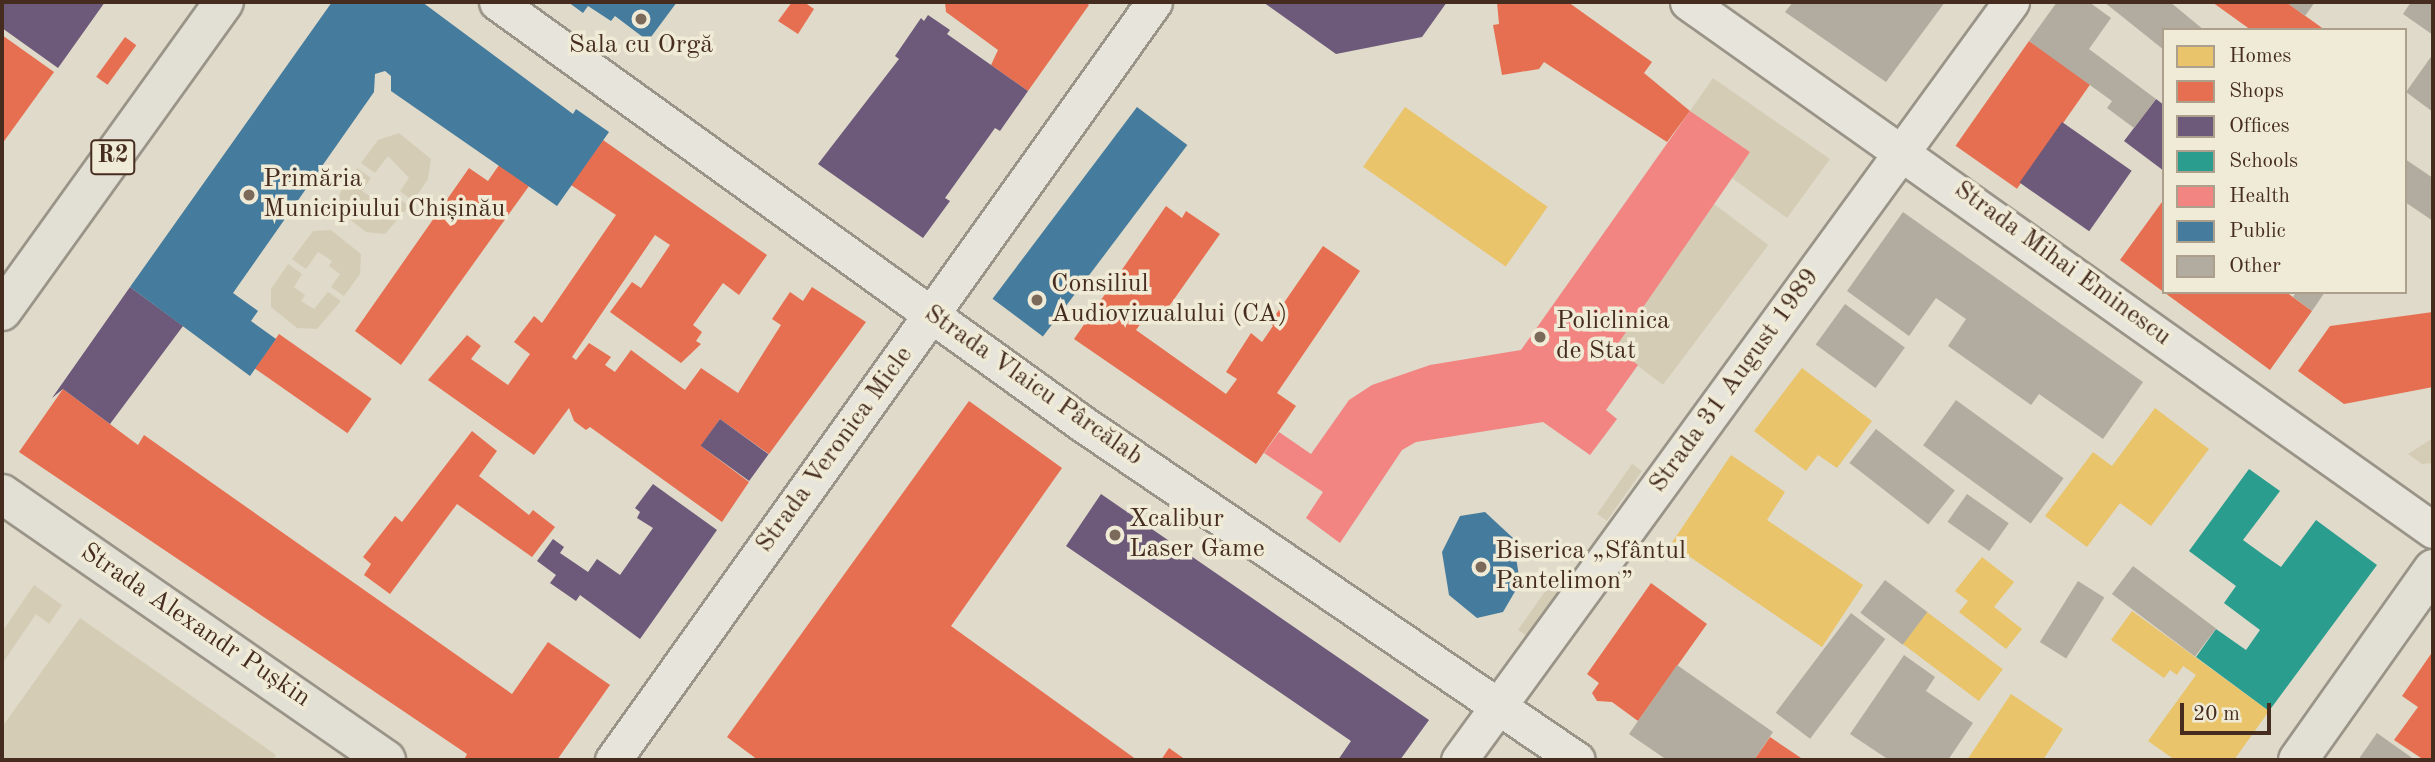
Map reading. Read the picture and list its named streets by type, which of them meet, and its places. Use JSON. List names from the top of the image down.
{
  "streets": {
    "main road": ["R2", "Strada Alexandr Pușkin"],
    "street": [
      "Strada Mihai Eminescu",
      "Strada 31 August 1989",
      "Strada Vlaicu Pârcălab",
      "Strada Veronica Micle"
    ]
  },
  "crossings": [
    ["Strada Mihai Eminescu", "Strada 31 August 1989"],
    ["Strada 31 August 1989", "Strada Vlaicu Pârcălab"],
    ["Strada Vlaicu Pârcălab", "Strada Veronica Micle"]
  ],
  "places": [
    "Sala cu Orgă",
    "Primăria Municipiului Chișinău",
    "Consiliul Audiovizualului (CA)",
    "Policlinica de Stat",
    "Xcalibur Laser Game",
    "Biserica „Sfântul Pantelimon”"
  ],
  "legend": [
    "Homes",
    "Shops",
    "Offices",
    "Schools",
    "Health",
    "Public",
    "Other"
  ],
  "scale_bar": "20 m"
}
